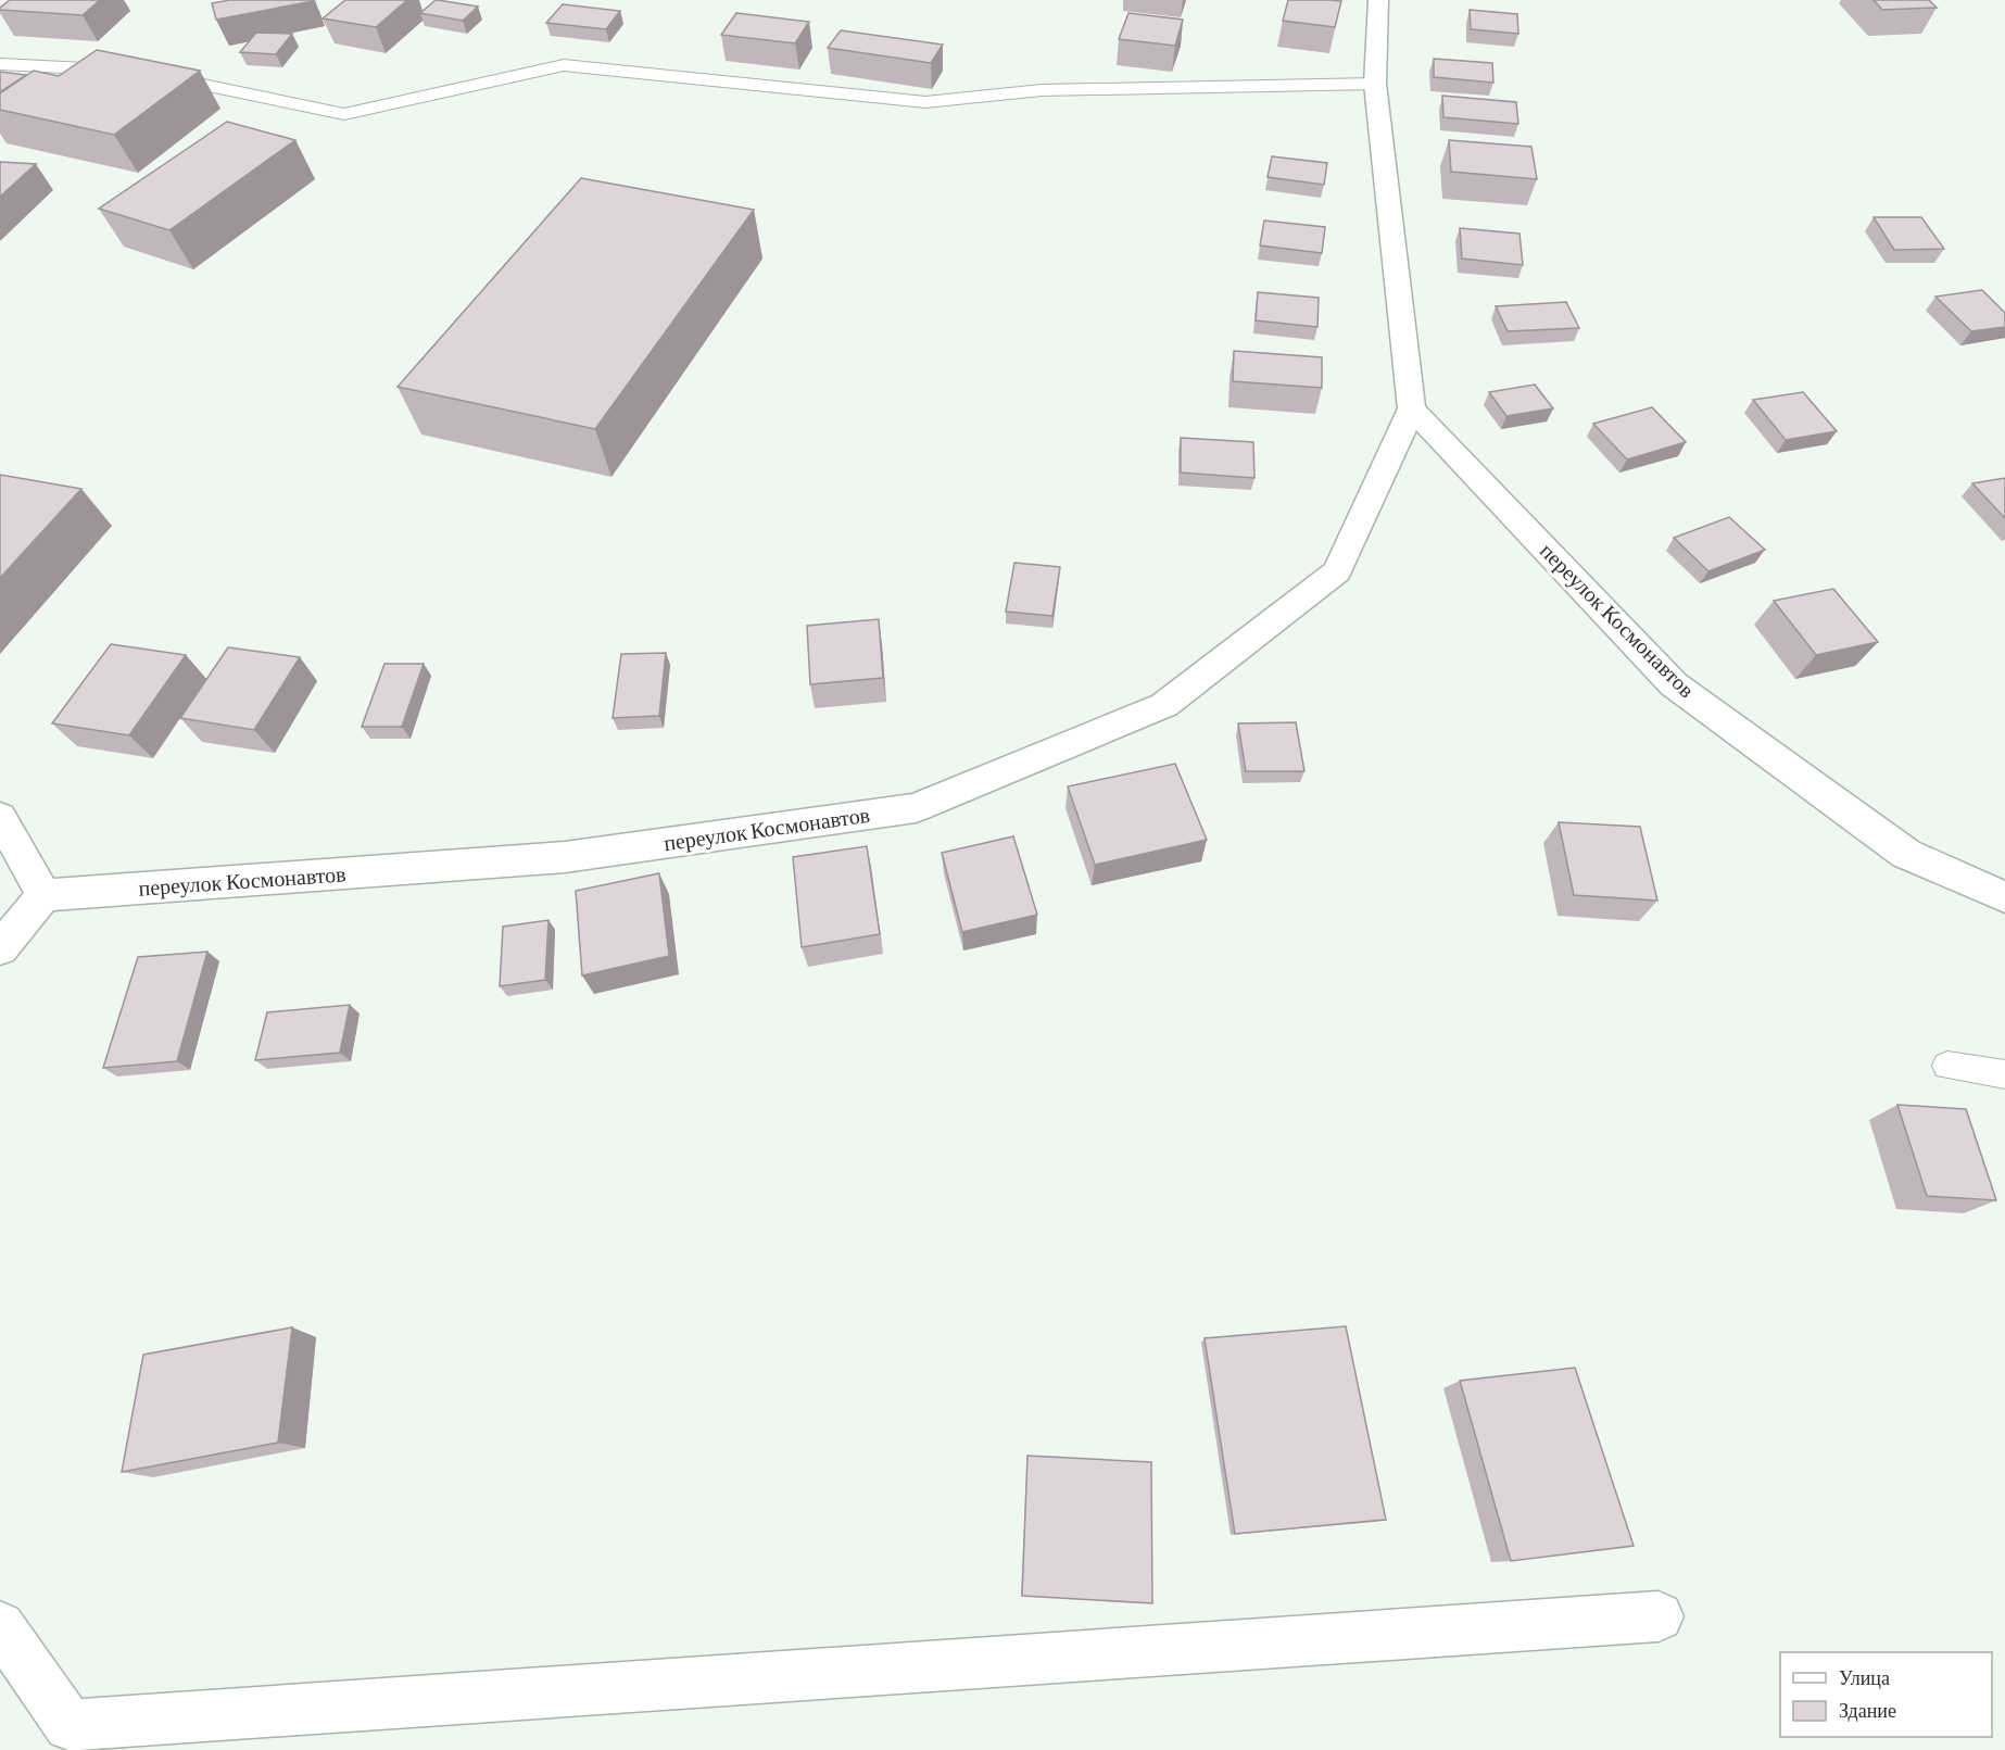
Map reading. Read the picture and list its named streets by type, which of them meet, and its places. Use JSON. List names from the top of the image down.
{
  "streets": {
    "street": ["переулок Космонавтов"]
  },
  "legend": ["Улица", "Здание"]
}
